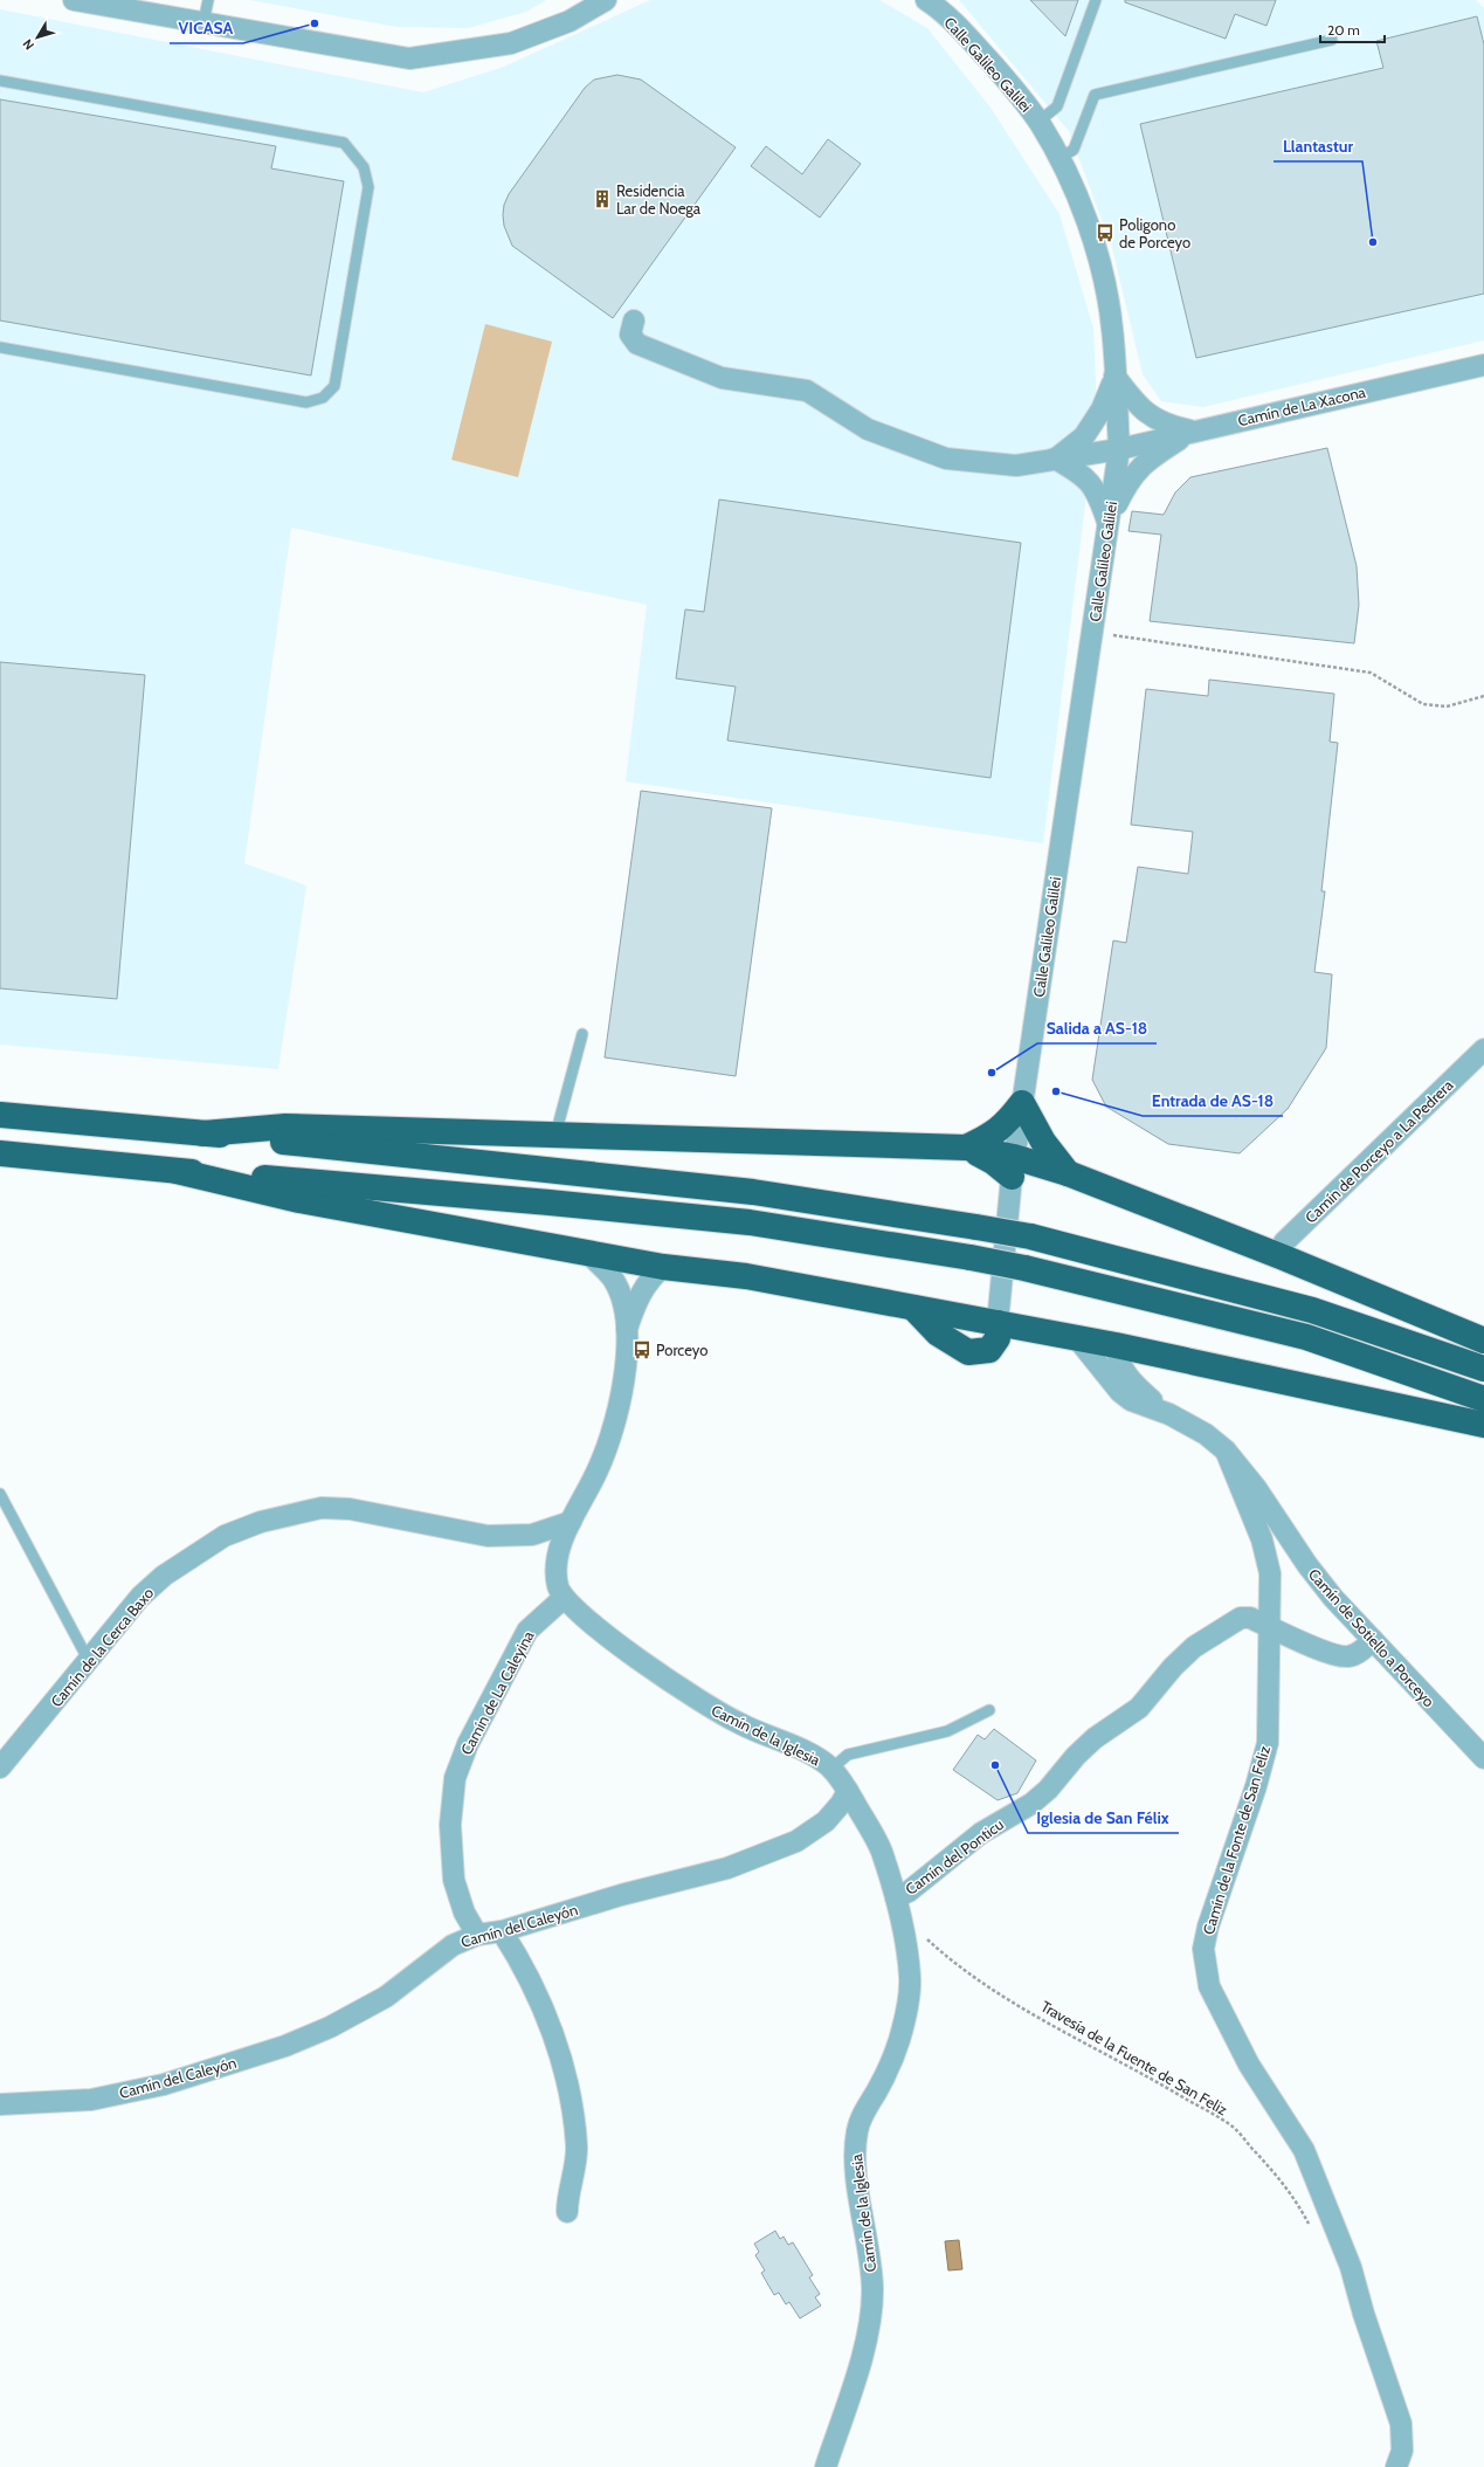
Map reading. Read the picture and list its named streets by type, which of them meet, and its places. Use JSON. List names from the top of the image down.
{
  "streets": {
    "street": [
      "Calle Galileo Galilei",
      "Camín de La Xacona",
      "Camín de Porceyo a La Pedrera",
      "Camín de Sotiello a Porceyo",
      "Camín de la Cerca Baxo",
      "Camín de La Caleyina",
      "Camín de la Iglesia",
      "Camín de la Fonte de San Feliz",
      "Camín del Ponticu",
      "Camín del Caleyón"
    ],
    "path": ["Travesía de la Fuente de San Feliz"]
  },
  "crossings": [
    ["Calle Galileo Galilei", "Camín de La Xacona"],
    ["Camín de Sotiello a Porceyo", "Camín de la Fonte de San Feliz"],
    ["Camín de Sotiello a Porceyo", "Camín del Ponticu"],
    ["Camín de La Caleyina", "Camín de la Iglesia"],
    ["Camín de La Caleyina", "Camín del Caleyón"],
    ["Camín de la Iglesia", "Camín del Ponticu"],
    ["Camín de la Iglesia", "Camín del Caleyón"],
    ["Camín de la Fonte de San Feliz", "Camín del Ponticu"]
  ],
  "places": {
    "other": [
      "VICASA",
      "Llantastur",
      "Salida a AS-18",
      "Entrada de AS-18",
      "Iglesia de San Félix"
    ],
    "building": ["Residencia Lar de Noega"],
    "bus stop": ["Poligono de Porceyo", "Porceyo"]
  },
  "scale_bar": "20 m",
  "north": "bottom left"
}
